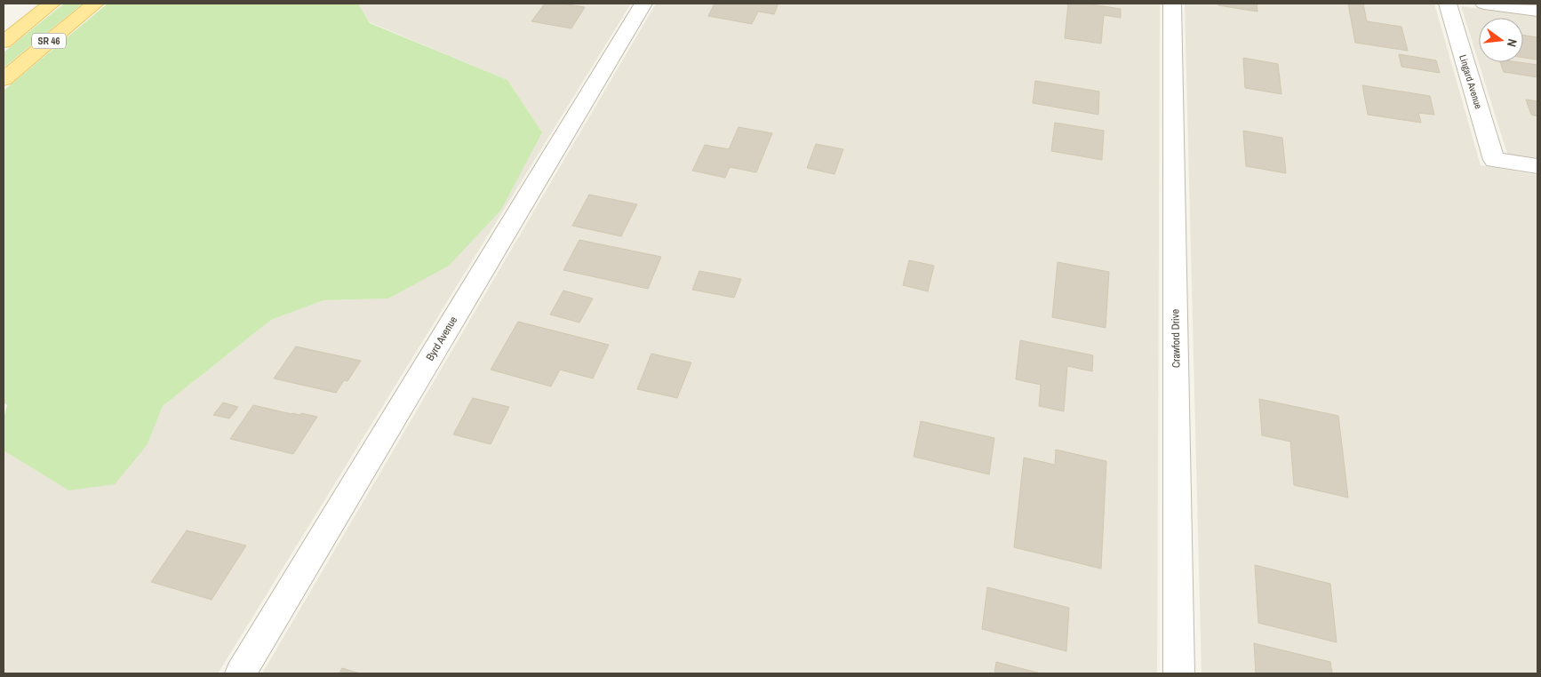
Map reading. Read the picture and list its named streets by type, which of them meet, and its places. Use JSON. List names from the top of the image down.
{
  "streets": {
    "main road": ["SR 46"],
    "street": ["Lingard Avenue", "Byrd Avenue", "Crawford Drive"]
  },
  "north": "right"
}
